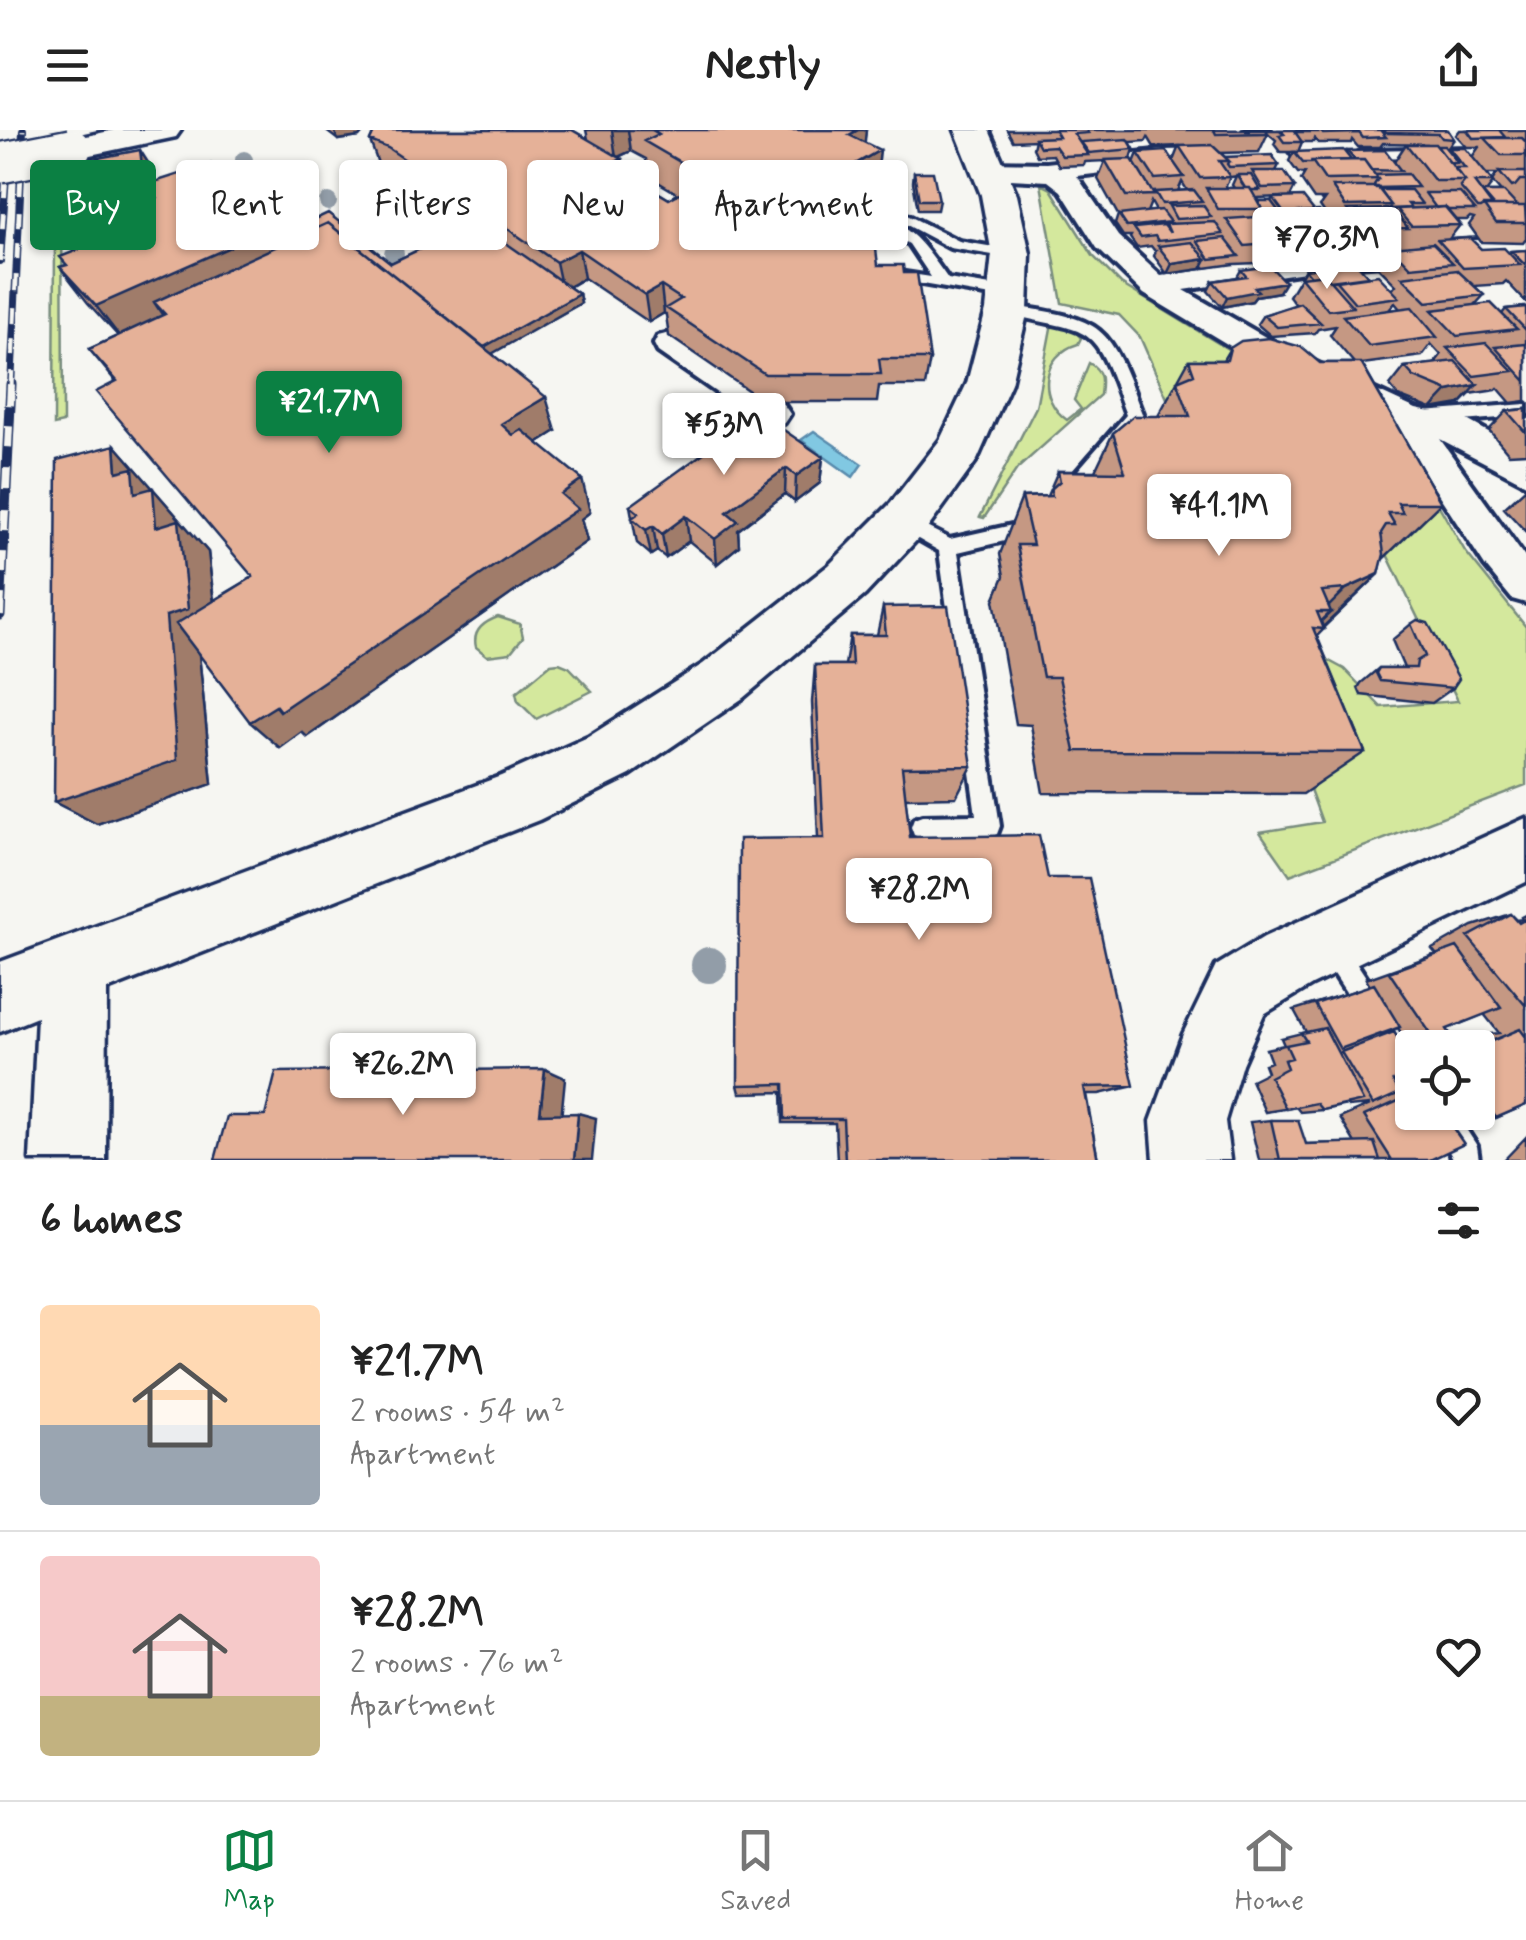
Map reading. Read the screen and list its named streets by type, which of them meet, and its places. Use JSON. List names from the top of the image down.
{
  "page": {
    "header": "Nestly",
    "chip": [
      "Buy",
      "Rent",
      "Filters",
      "New",
      "Apartment"
    ],
    "price": [
      "¥70.3M",
      "¥21.7M",
      "¥53M",
      "¥41.1M",
      "¥28.2M",
      "¥26.2M"
    ],
    "heading": "6 homes",
    "list": [
      {
        "name": "¥21.7M",
        "note": "2 rooms · 54 m² · Apartment"
      },
      {
        "name": "¥28.2M",
        "note": "2 rooms · 76 m² · Apartment"
      }
    ],
    "tabs": ["Map", "Saved", "Home"]
  }
}
